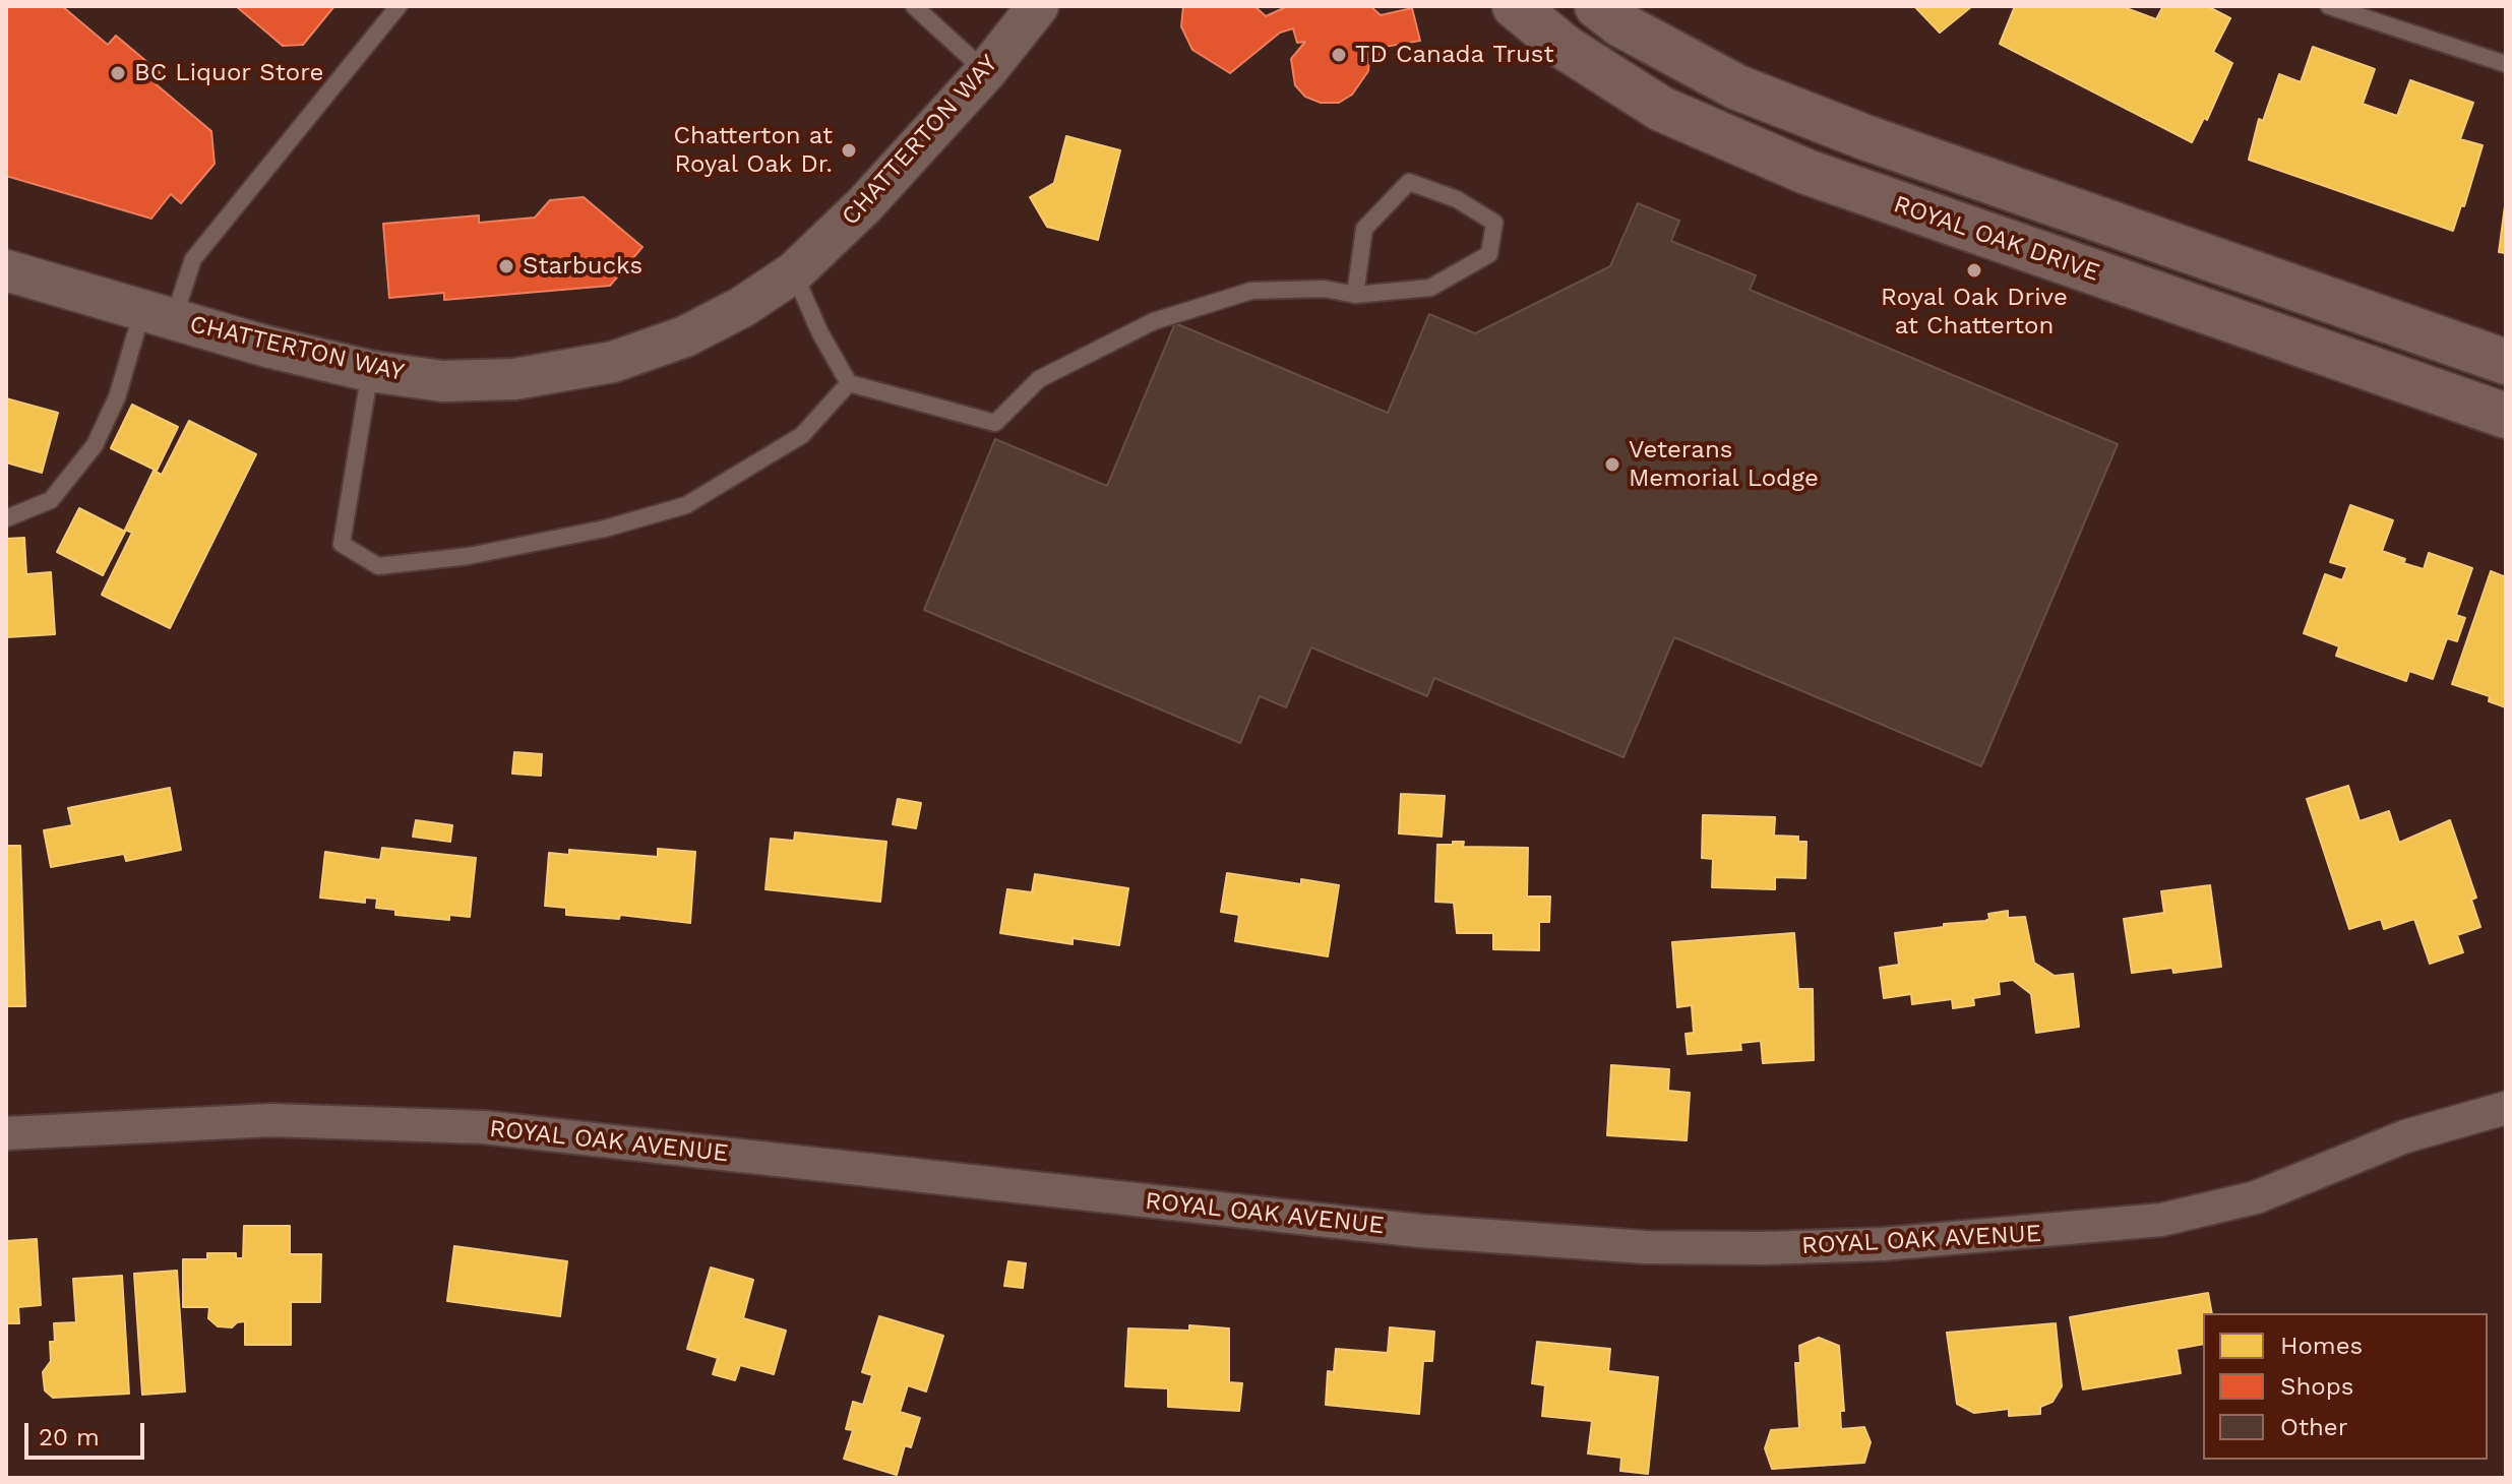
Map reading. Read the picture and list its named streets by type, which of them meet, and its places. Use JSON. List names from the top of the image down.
{
  "streets": {
    "main road": ["ROYAL OAK DRIVE"],
    "street": ["CHATTERTON WAY", "ROYAL OAK AVENUE"]
  },
  "places": [
    "TD Canada Trust",
    "BC Liquor Store",
    "Chatterton at Royal Oak Dr.",
    "Starbucks",
    "Royal Oak Drive at Chatterton",
    "Veterans Memorial Lodge"
  ],
  "legend": ["Homes", "Shops", "Other"],
  "scale_bar": "20 m"
}
